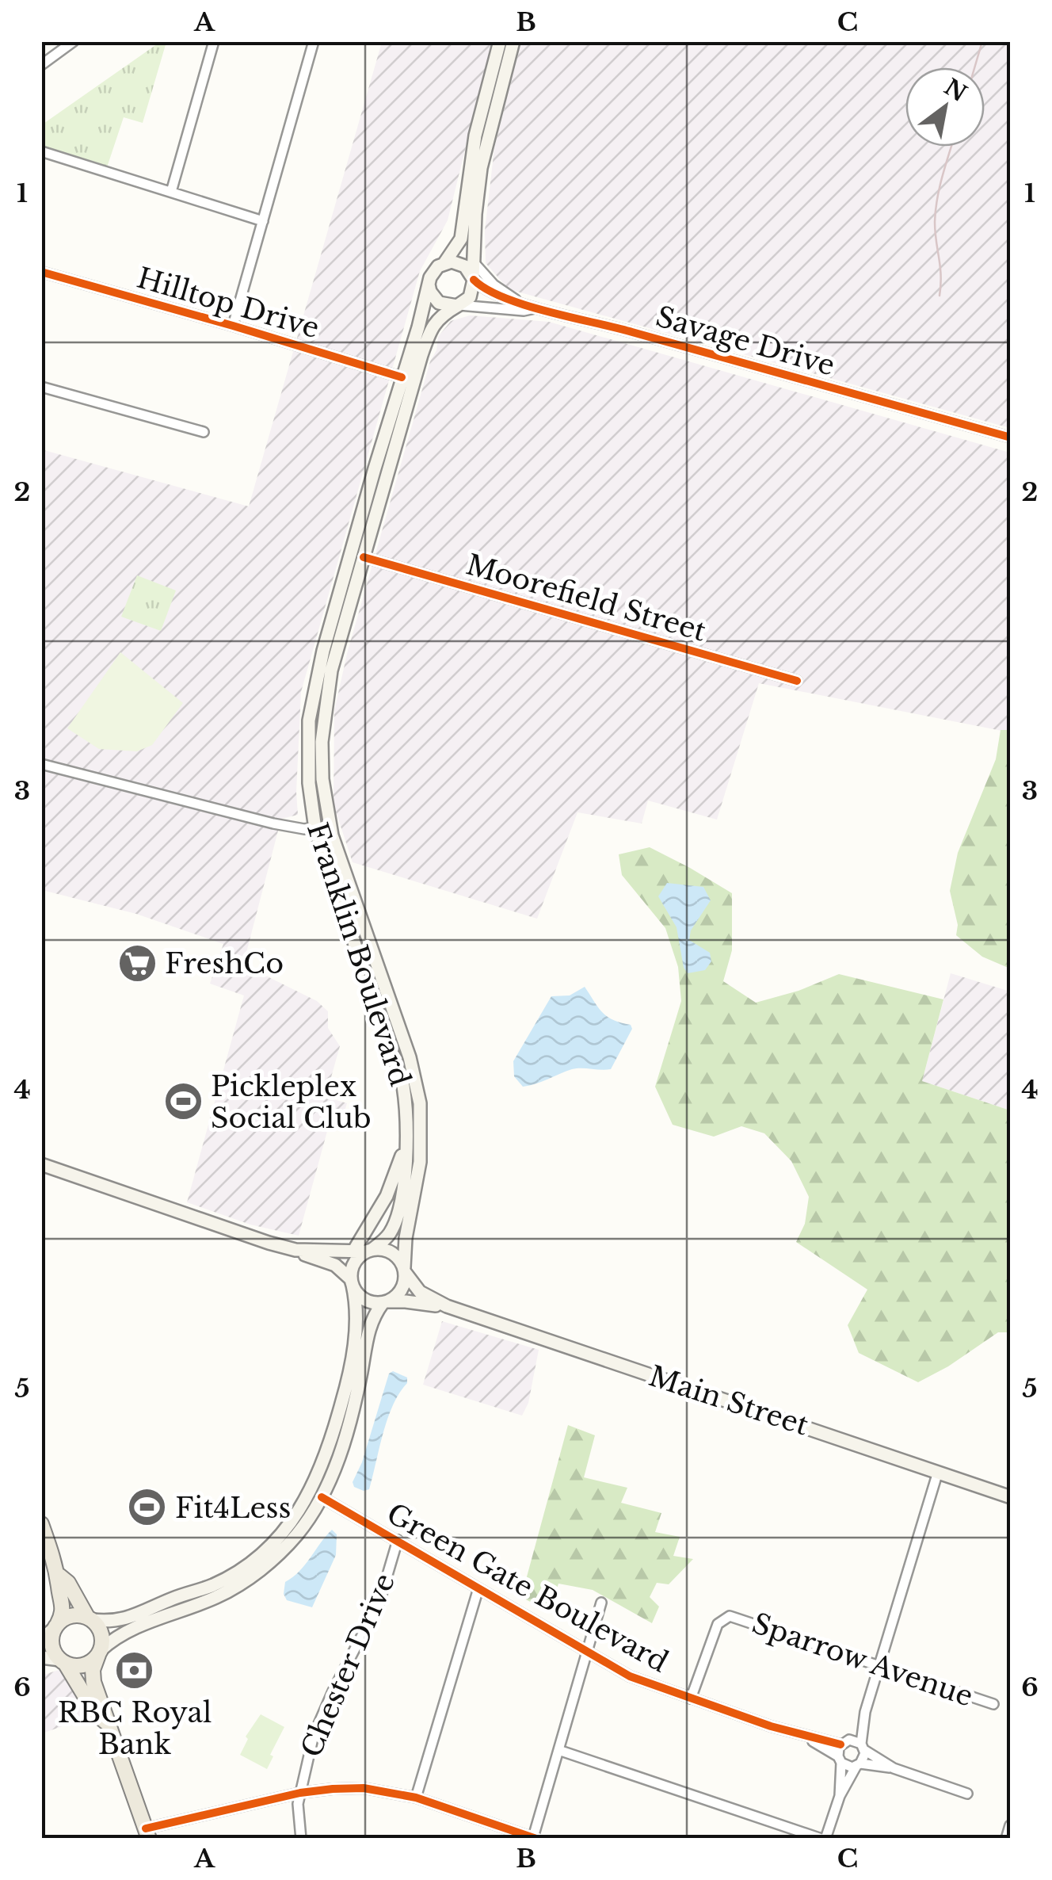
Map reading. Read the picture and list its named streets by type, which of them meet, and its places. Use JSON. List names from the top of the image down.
{
  "streets": {
    "main road": ["Franklin Boulevard", "Main Street"],
    "street": [
      "Hilltop Drive",
      "Savage Drive",
      "Moorefield Street",
      "Green Gate Boulevard",
      "Sparrow Avenue",
      "Chester Drive"
    ]
  },
  "crossings": [
    ["Hilltop Drive", "Franklin Boulevard"],
    ["Savage Drive", "Franklin Boulevard"],
    ["Moorefield Street", "Franklin Boulevard"],
    ["Franklin Boulevard", "Main Street"],
    ["Green Gate Boulevard", "Sparrow Avenue"],
    ["Green Gate Boulevard", "Chester Drive"]
  ],
  "places": {
    "supermarket": ["FreshCo"],
    "sports": ["Pickleplex Social Club", "Fit4Less"],
    "bank": ["RBC Royal Bank"]
  },
  "north": "top right",
  "grid": {
    "columns": ["A", "B", "C"],
    "rows": [
      "1",
      "2",
      "3",
      "4",
      "5",
      "6"
    ]
  }
}
